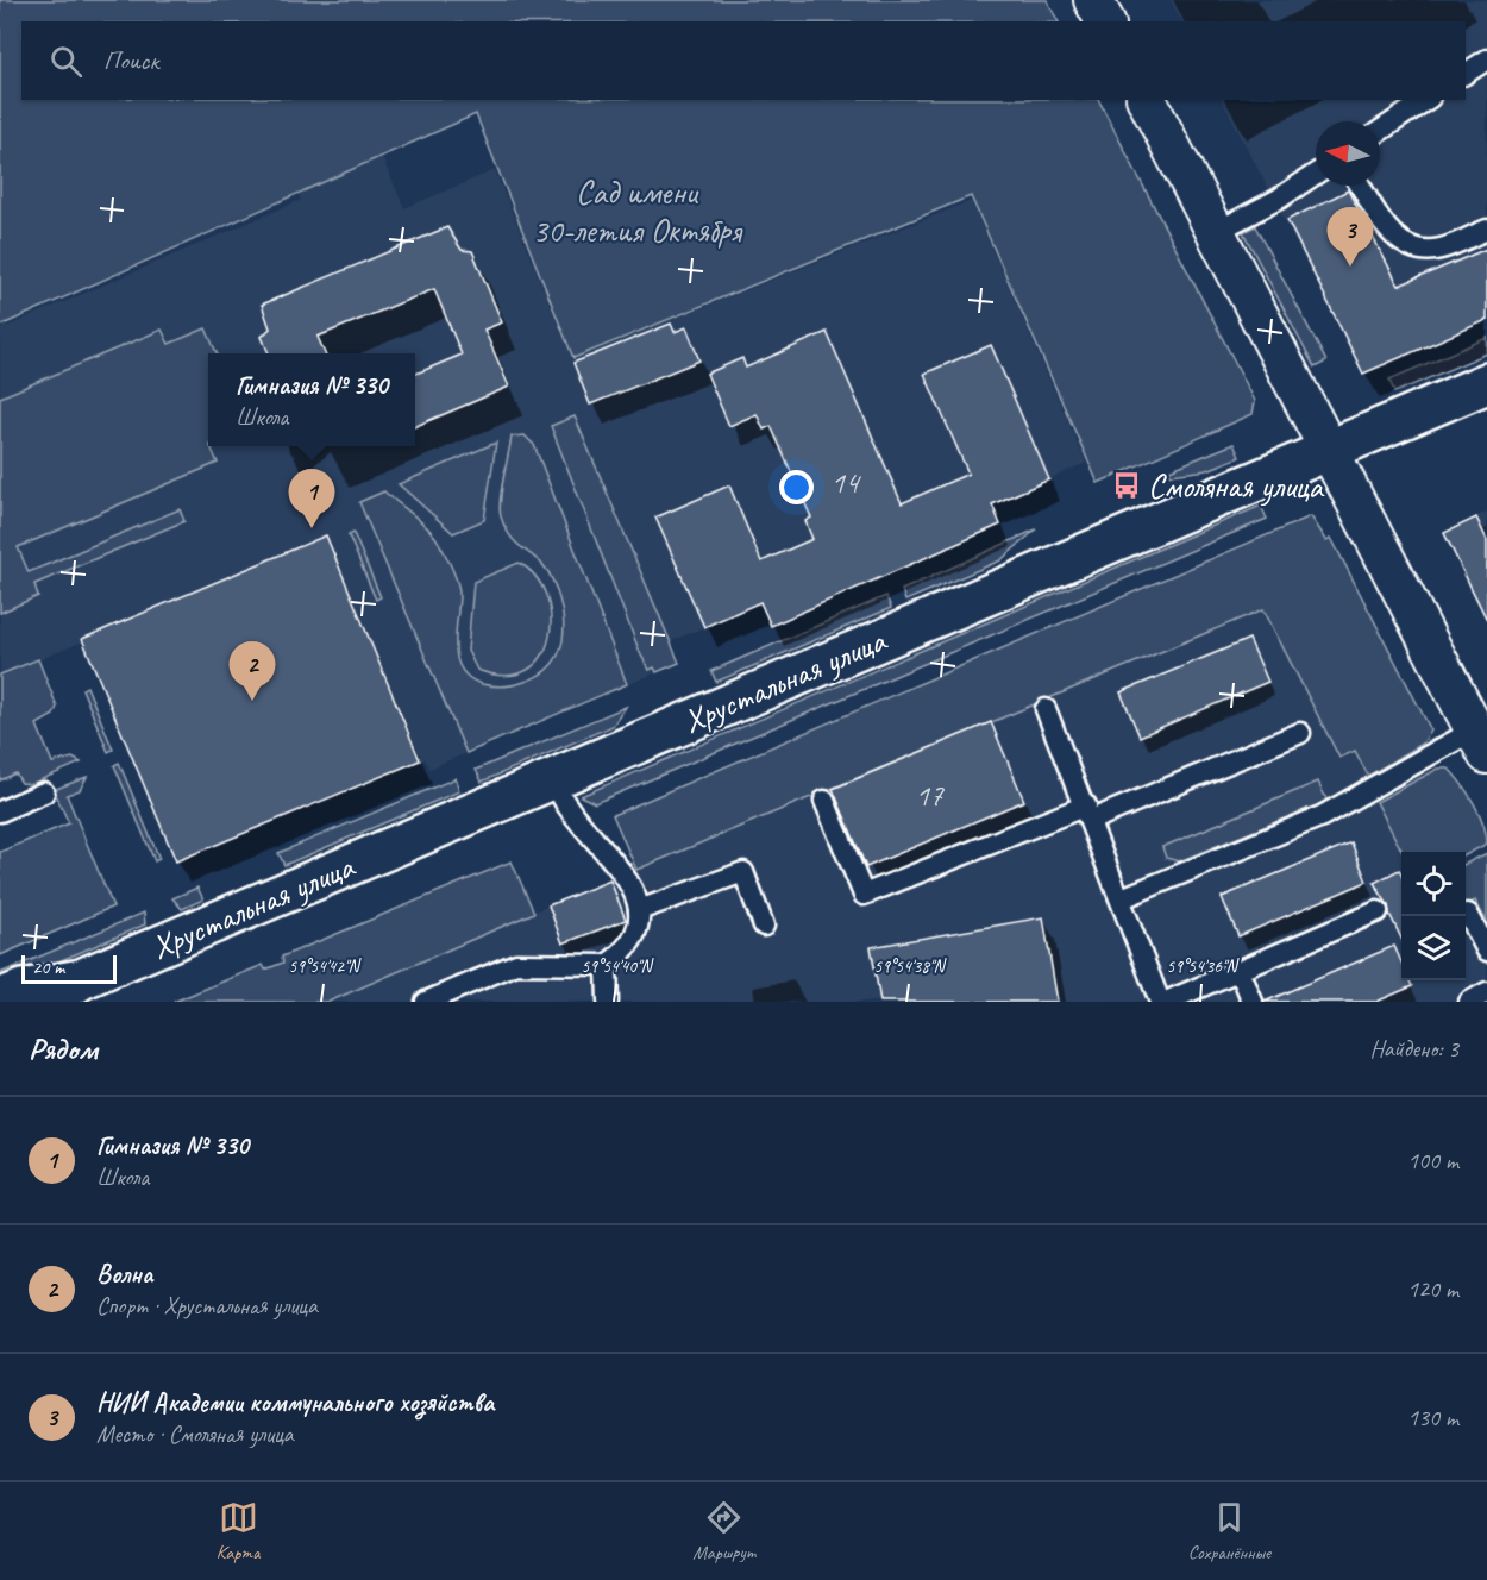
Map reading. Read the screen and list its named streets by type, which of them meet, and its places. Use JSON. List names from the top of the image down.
{
  "streets": {
    "street": ["Хрустальная улица"]
  },
  "parks": ["Сад имени 30-летия Октября"],
  "places": {
    "bus stop": ["Смоляная улица"]
  },
  "house_numbers": ["14", "17"],
  "scale_bar": "20 m",
  "north": "left",
  "page": {
    "search": "Поиск",
    "pins": ["3", "1", "2"],
    "popup": ["Гимназия № 330", "Школа"],
    "scale": "20 m",
    "heading": ["Рядом", "Найдено: 3"],
    "list": [
      {
        "mark": "1",
        "name": "Гимназия № 330",
        "note": "Школа",
        "value": "100 m"
      },
      {
        "mark": "2",
        "name": "Волна",
        "note": "Спорт · Хрустальная улица",
        "value": "120 m"
      },
      {
        "mark": "3",
        "name": "НИИ Академии коммунального хозяйства",
        "note": "Место · Смоляная улица",
        "value": "130 m"
      }
    ],
    "nav": ["Карта", "Маршрут", "Сохранённые"]
  },
  "coordinates": [
    "59°54'42\"N",
    "59°54'40\"N",
    "59°54'38\"N",
    "59°54'36\"N"
  ]
}
